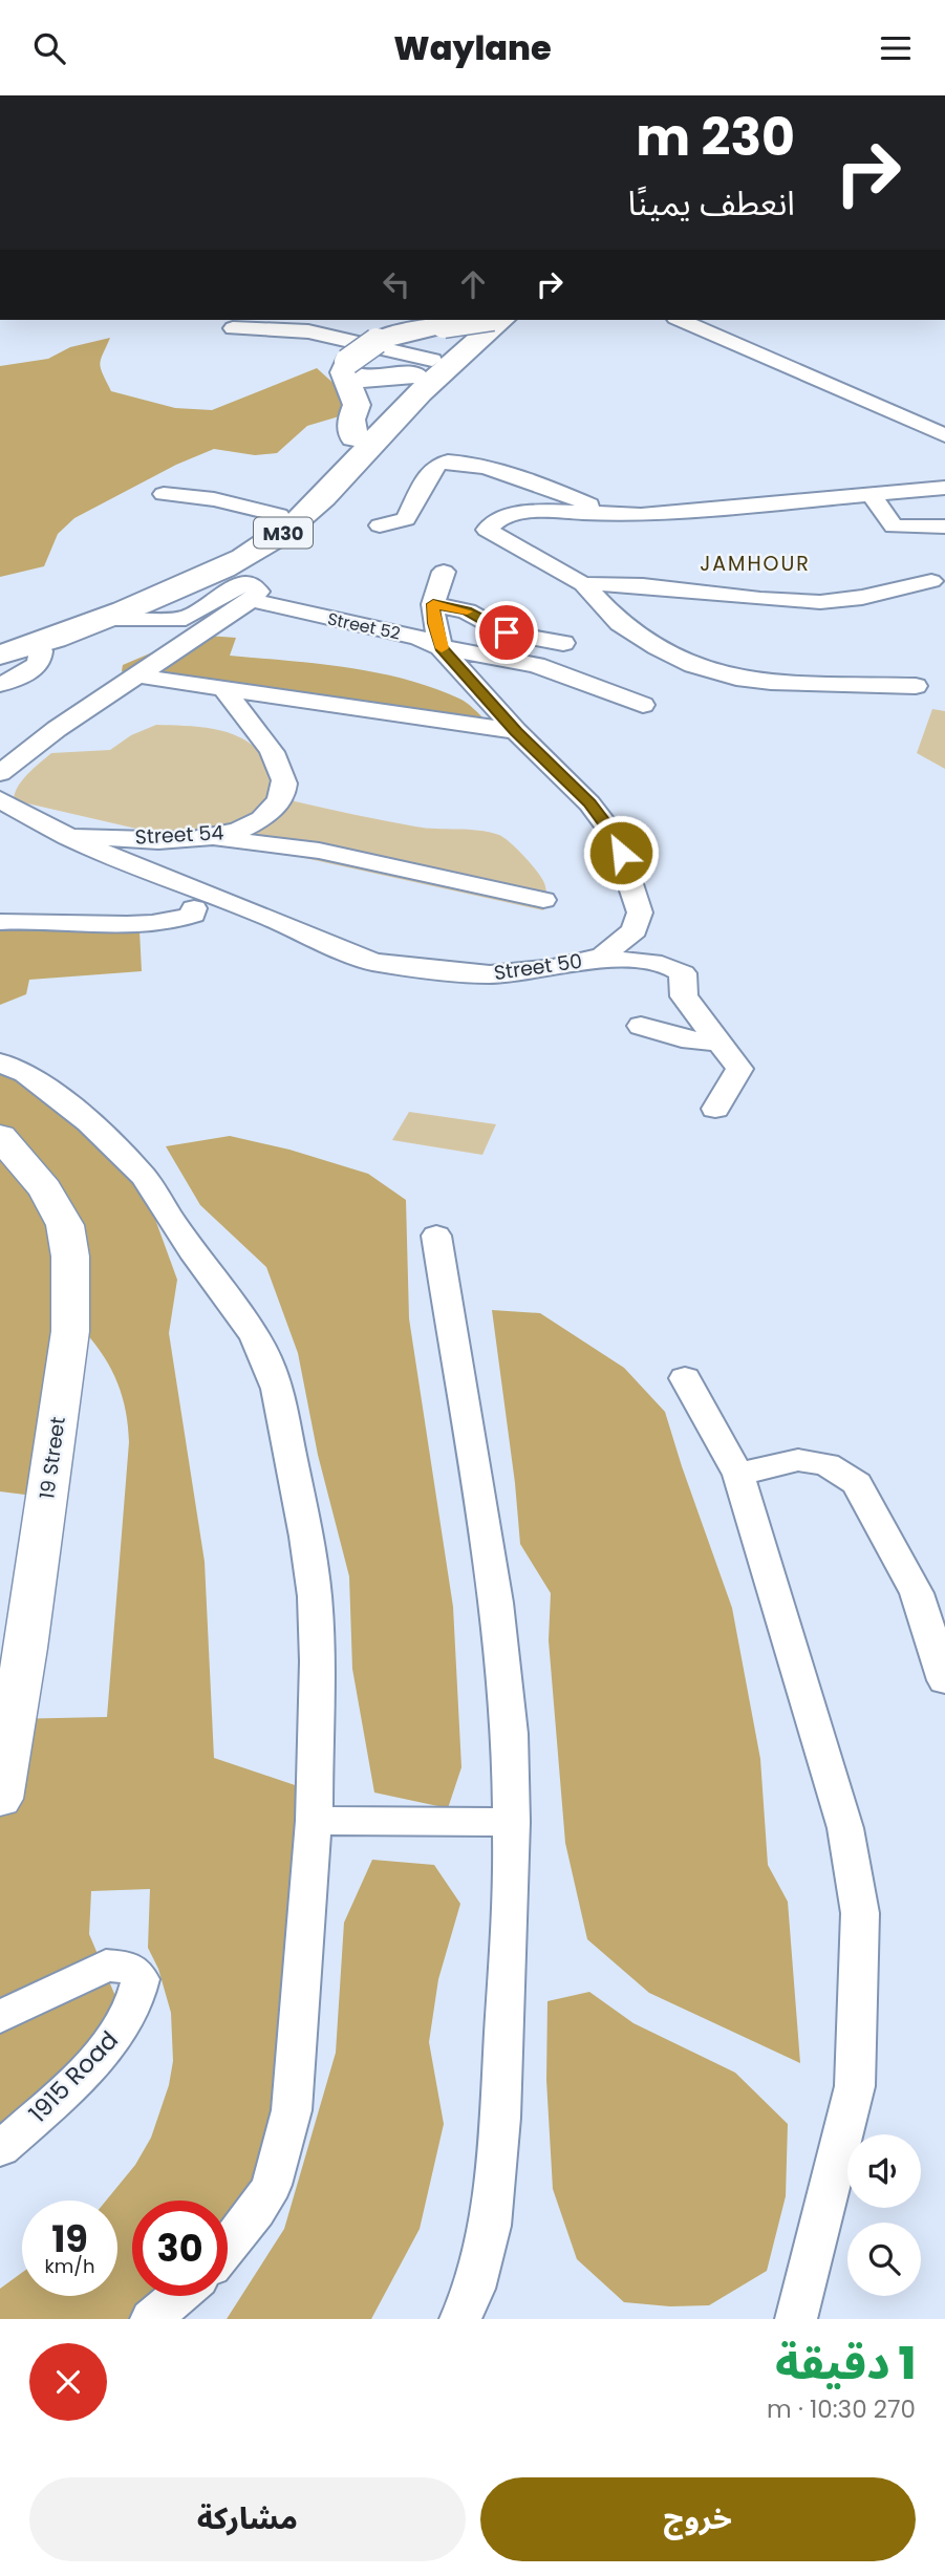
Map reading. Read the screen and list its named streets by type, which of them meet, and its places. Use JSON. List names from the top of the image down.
{
  "streets": {
    "highway": ["M30"],
    "main road": ["19 Street"],
    "street": [
      "Street 52",
      "Street 54",
      "Street 50",
      "1915 Road"
    ]
  },
  "crossings": [
    ["Street 52", "Street 50"],
    ["Street 54", "Street 50"]
  ],
  "districts": ["JAMHOUR"],
  "page": {
    "header": "Waylane",
    "turn": ["230 m", "انعطف يمينًا"],
    "speed": "19 km/h",
    "limit": "30",
    "heading": ["1 دقيقة", "270 m · 10:30"],
    "buttons": ["خروج", "مشاركة"]
  }
}
